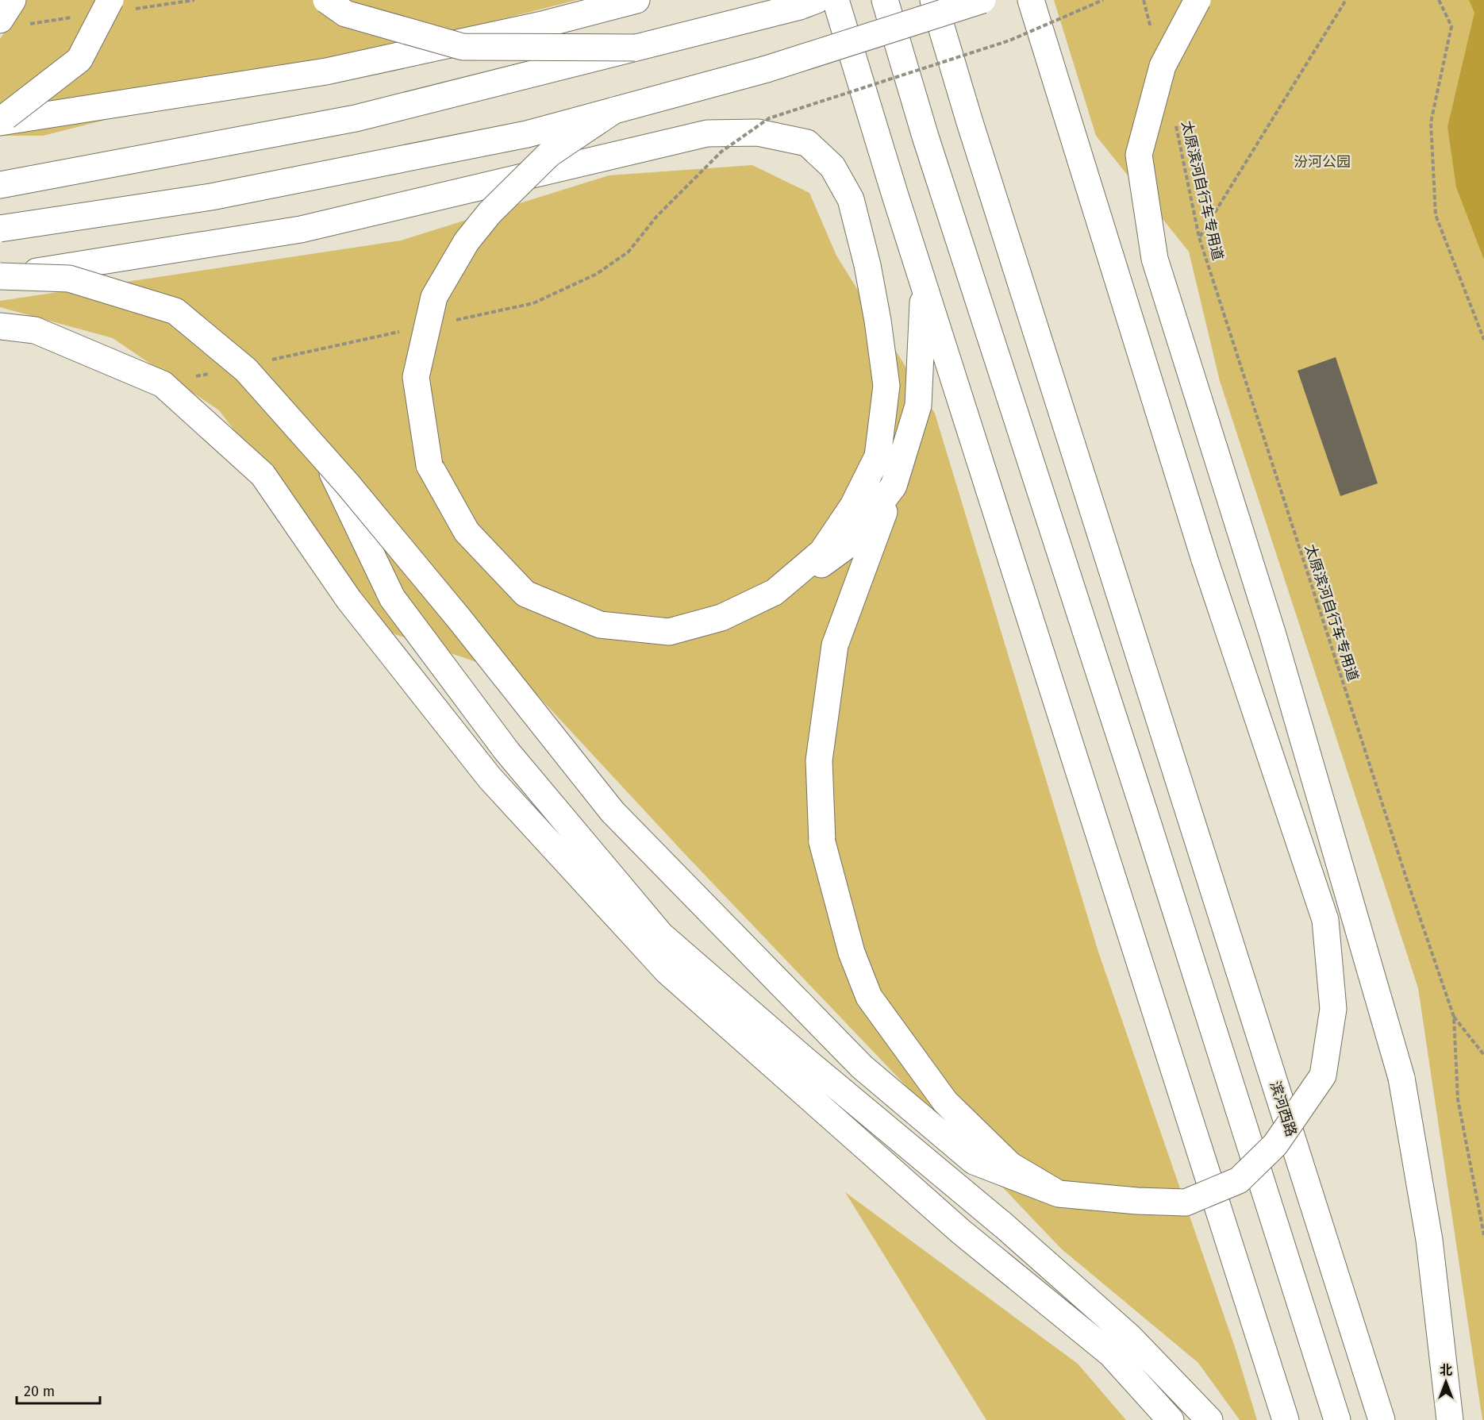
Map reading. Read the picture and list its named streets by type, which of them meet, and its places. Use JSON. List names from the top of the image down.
{
  "streets": {
    "main road": ["滨河西路"],
    "path": ["太原滨河自行车专用道"]
  },
  "parks": ["汾河公园"],
  "scale_bar": "20 m",
  "north": "top"
}
